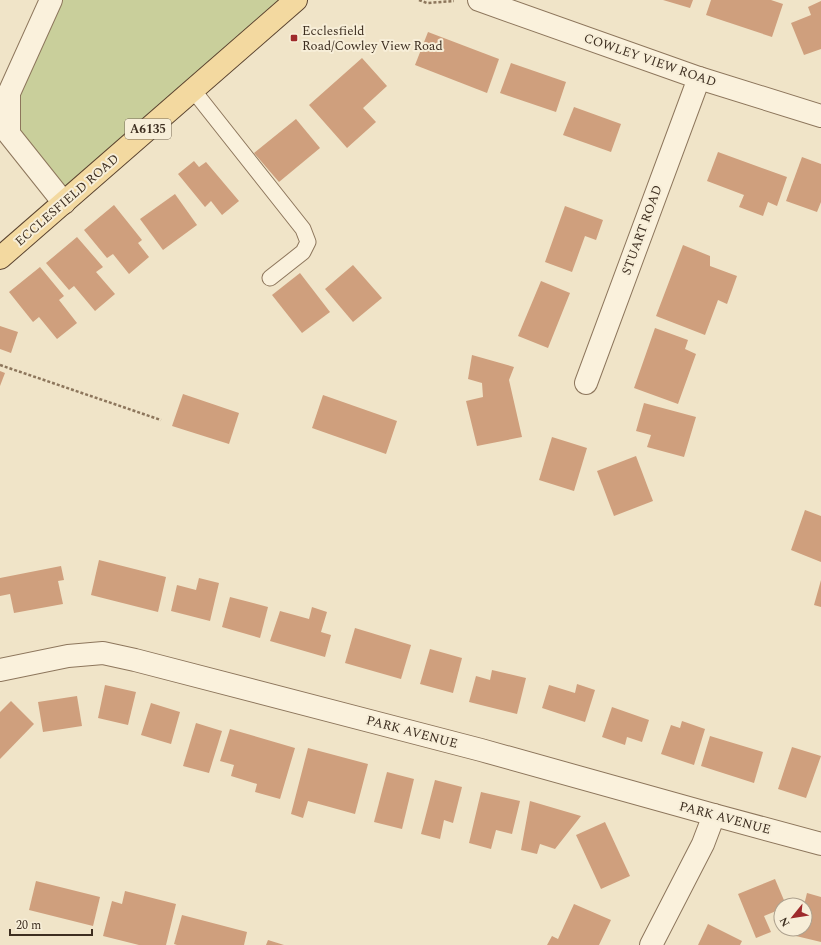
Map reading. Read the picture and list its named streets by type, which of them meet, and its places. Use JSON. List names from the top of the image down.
{
  "streets": {
    "main road": ["A6135", "ECCLESFIELD ROAD"],
    "street": ["COWLEY VIEW ROAD", "STUART ROAD", "PARK AVENUE"]
  },
  "crossings": [
    ["COWLEY VIEW ROAD", "STUART ROAD"]
  ],
  "places": {
    "transit": ["Ecclesfield Road/Cowley View Road"]
  },
  "scale_bar": "20 m",
  "north": "bottom left"
}
